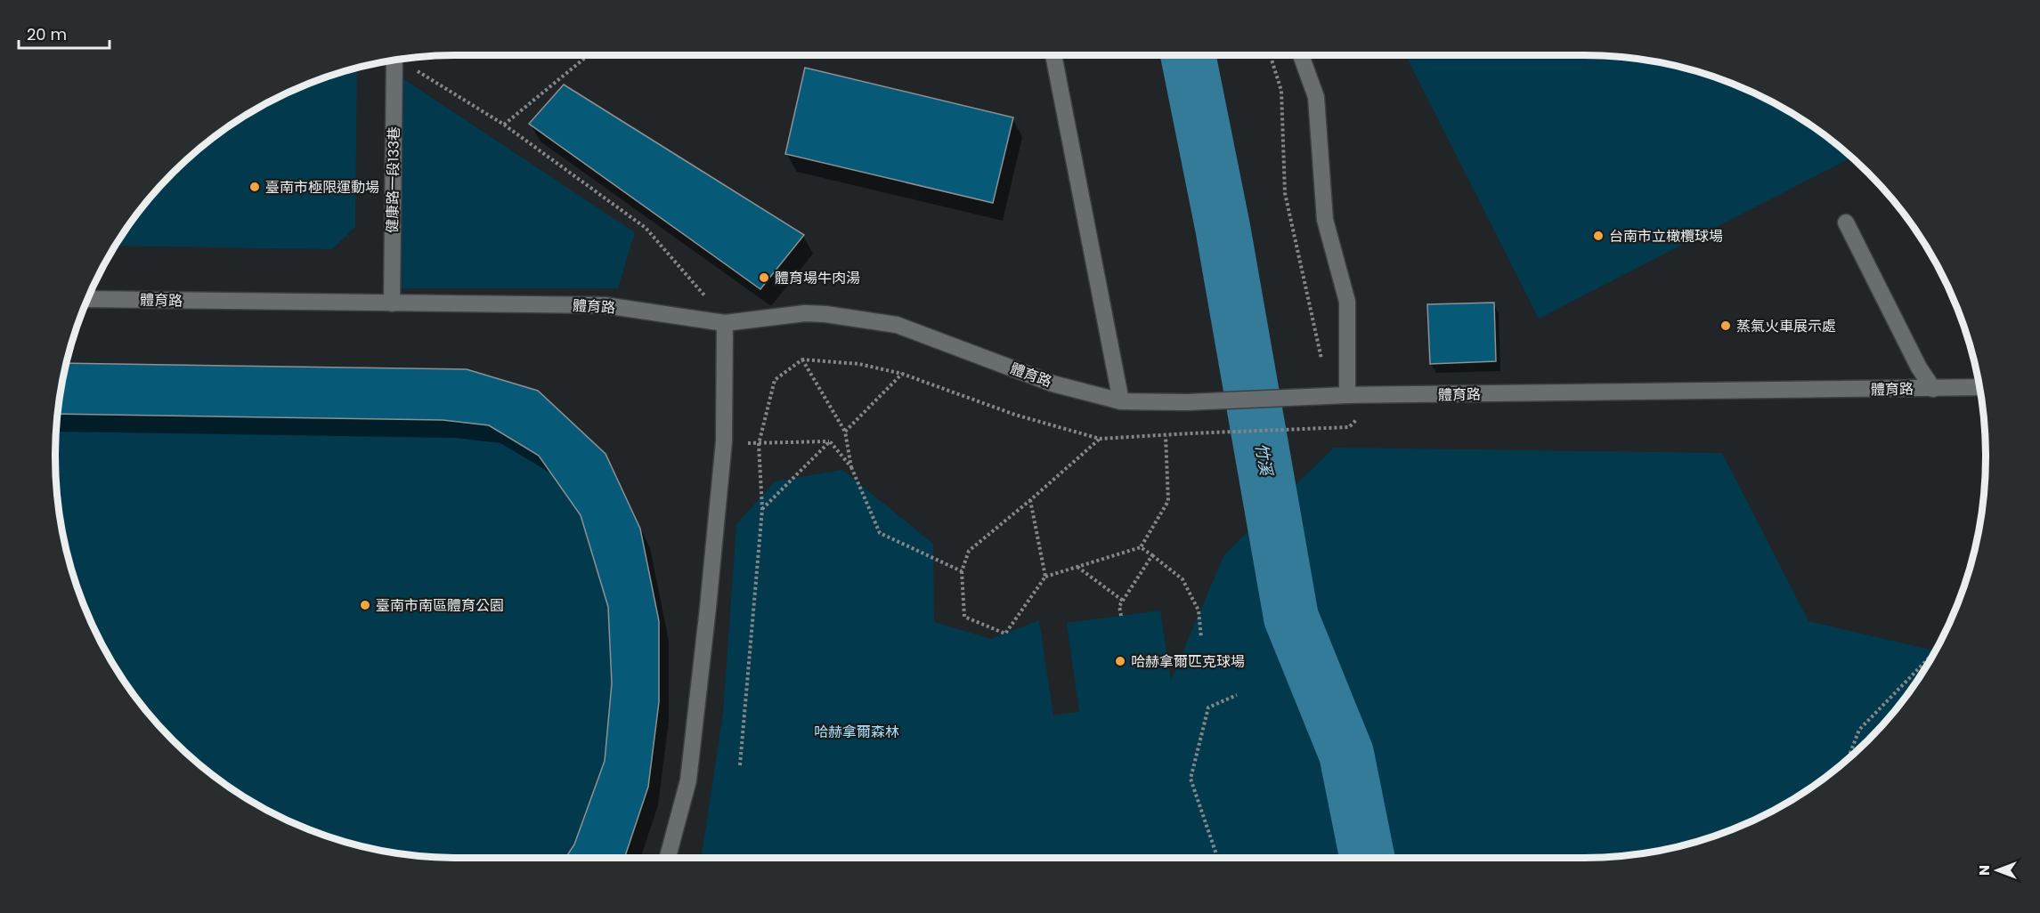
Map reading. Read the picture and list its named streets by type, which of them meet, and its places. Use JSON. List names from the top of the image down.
{
  "streets": {
    "street": ["健康路一段133巷", "體育路"]
  },
  "crossings": [
    ["健康路一段133巷", "體育路"]
  ],
  "water": ["竹溪"],
  "parks": ["哈赫拿爾森林"],
  "places": [
    "臺南市極限運動場",
    "台南市立橄欖球場",
    "體育場牛肉湯",
    "蒸氣火車展示處",
    "臺南市南區體育公園",
    "哈赫拿爾匹克球場"
  ],
  "scale_bar": "20 m",
  "north": "left"
}
